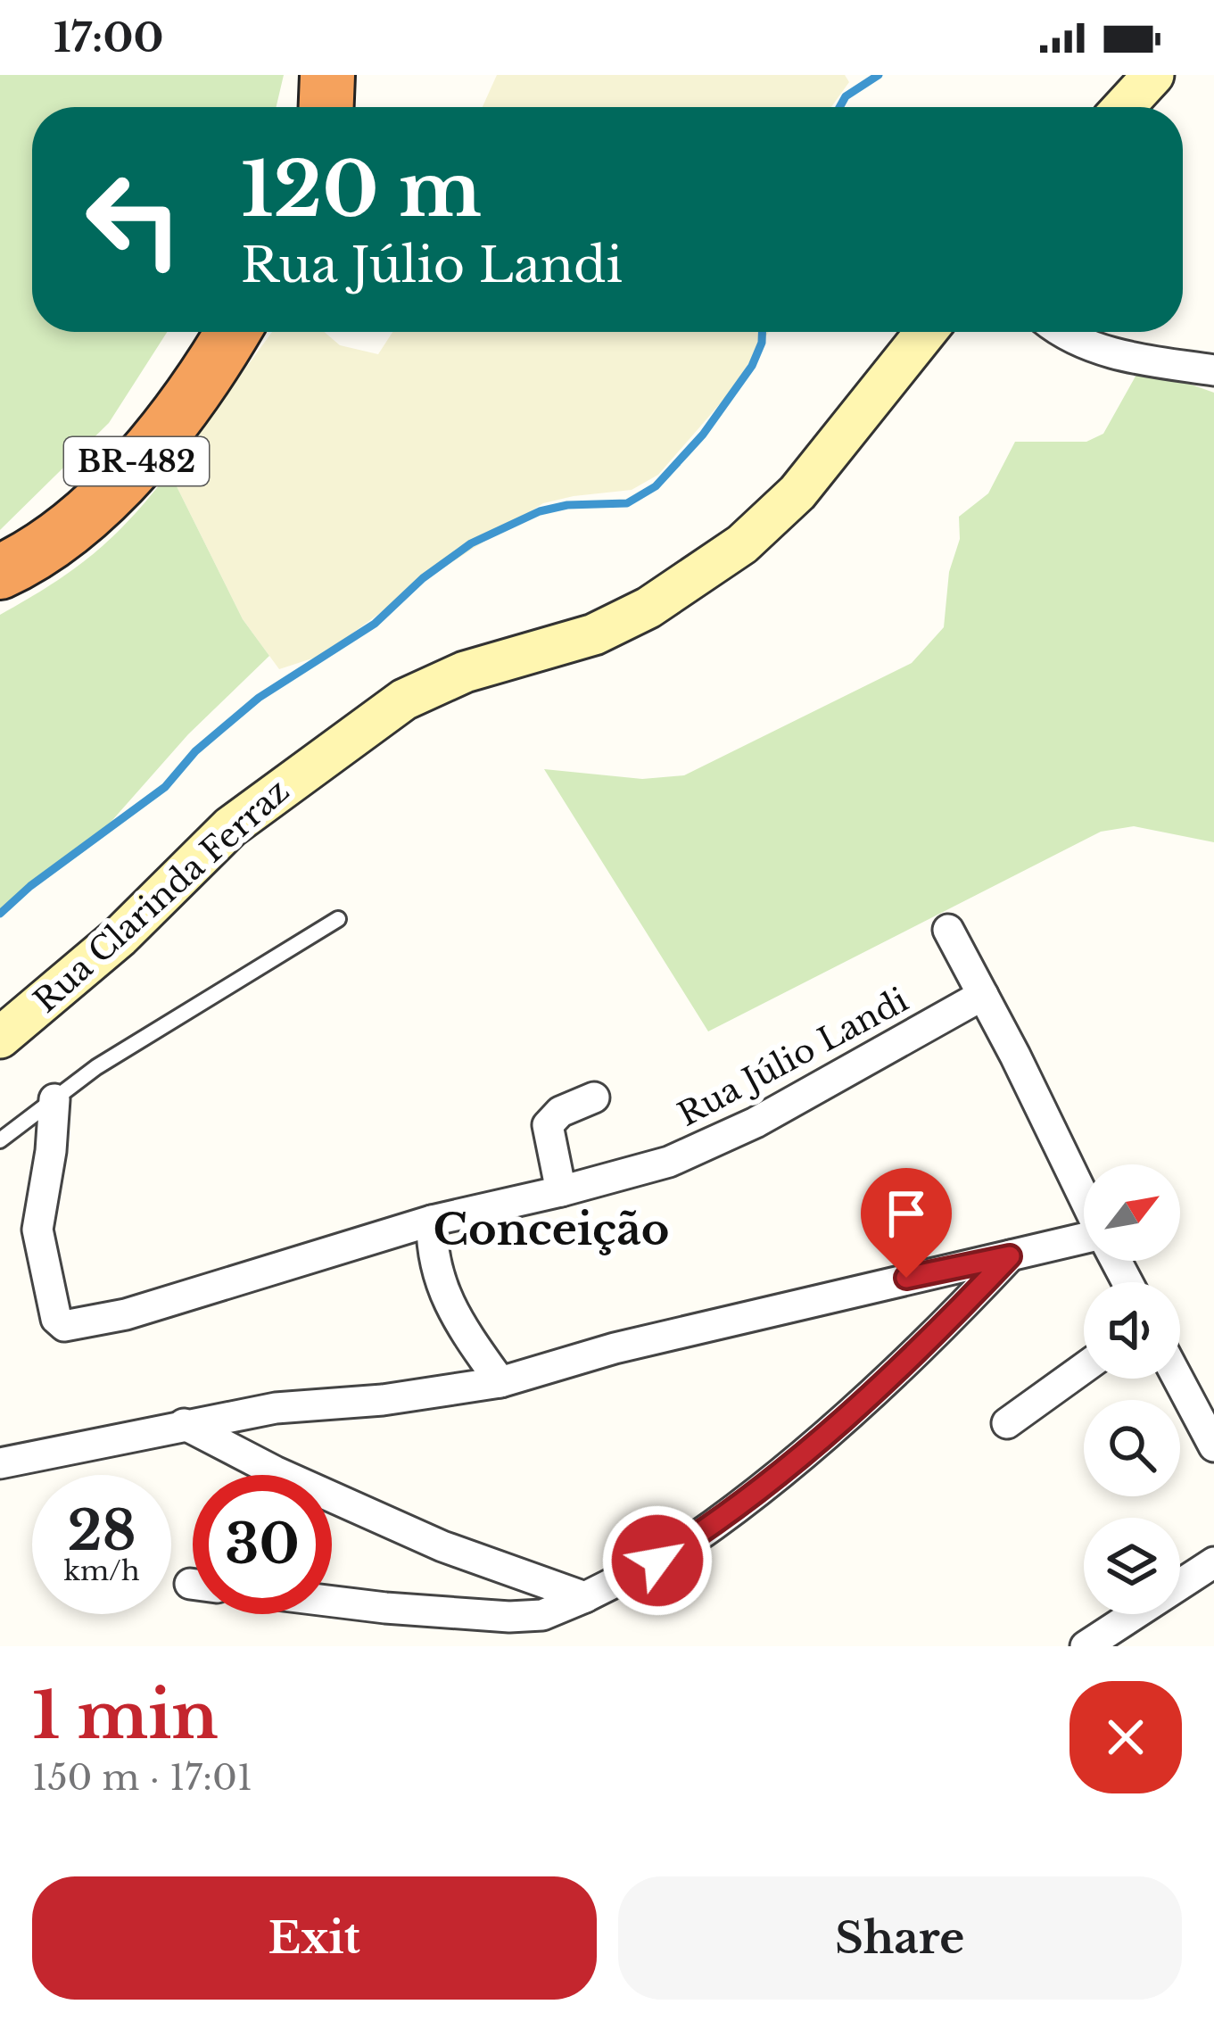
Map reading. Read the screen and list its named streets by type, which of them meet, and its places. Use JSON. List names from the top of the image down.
{
  "streets": {
    "highway": ["BR-482"],
    "street": ["Rua Clarinda Ferraz", "Rua Júlio Landi"]
  },
  "districts": ["Conceição"],
  "north": "top right",
  "page": {
    "status": "17:00",
    "turn": ["120 m", "Rua Júlio Landi"],
    "speed": "28 km/h",
    "limit": "30",
    "heading": ["1 min", "150 m · 17:01"],
    "buttons": ["Exit", "Share"]
  }
}
